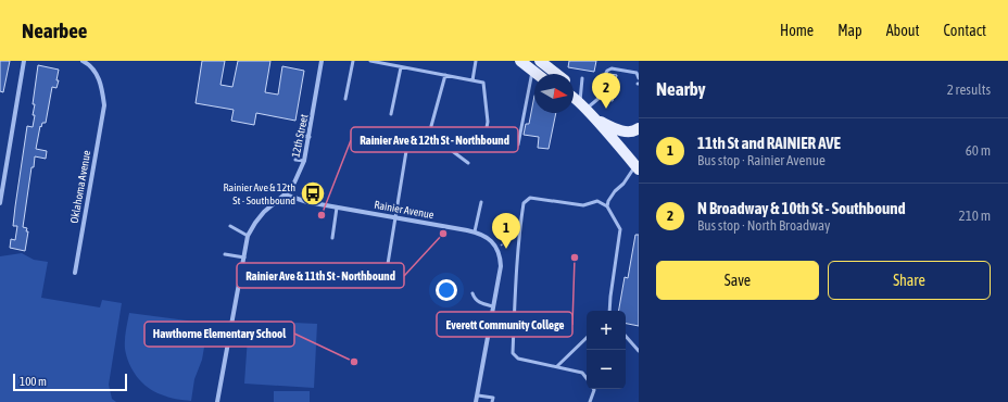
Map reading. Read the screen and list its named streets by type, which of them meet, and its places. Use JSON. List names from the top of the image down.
{
  "streets": {
    "street": ["12th Street", "Oklahoma Avenue", "Rainier Avenue"]
  },
  "crossings": [
    ["12th Street", "Rainier Avenue"]
  ],
  "places": {
    "bus stop": ["Rainier Ave & 12th St - Southbound"],
    "other": [
      "Rainier Ave & 12th St - Northbound",
      "Rainier Ave & 11th St - Northbound",
      "Everett Community College",
      "Hawthorne Elementary School"
    ]
  },
  "scale_bar": "100 m",
  "north": "right",
  "page": {
    "header": "Nearbee",
    "nav": [
      "Home",
      "Map",
      "About",
      "Contact"
    ],
    "heading": ["Nearby", "2 results"],
    "pins": ["2", "1"],
    "list": [
      {
        "mark": "1",
        "name": "11th St and RAINIER AVE",
        "note": "Bus stop · Rainier Avenue",
        "value": "60 m"
      },
      {
        "mark": "2",
        "name": "N Broadway & 10th St - Southbound",
        "note": "Bus stop · North Broadway",
        "value": "210 m"
      }
    ],
    "buttons": ["Save", "Share"],
    "map_buttons": ["+", "−"],
    "scale": "100 m"
  }
}
